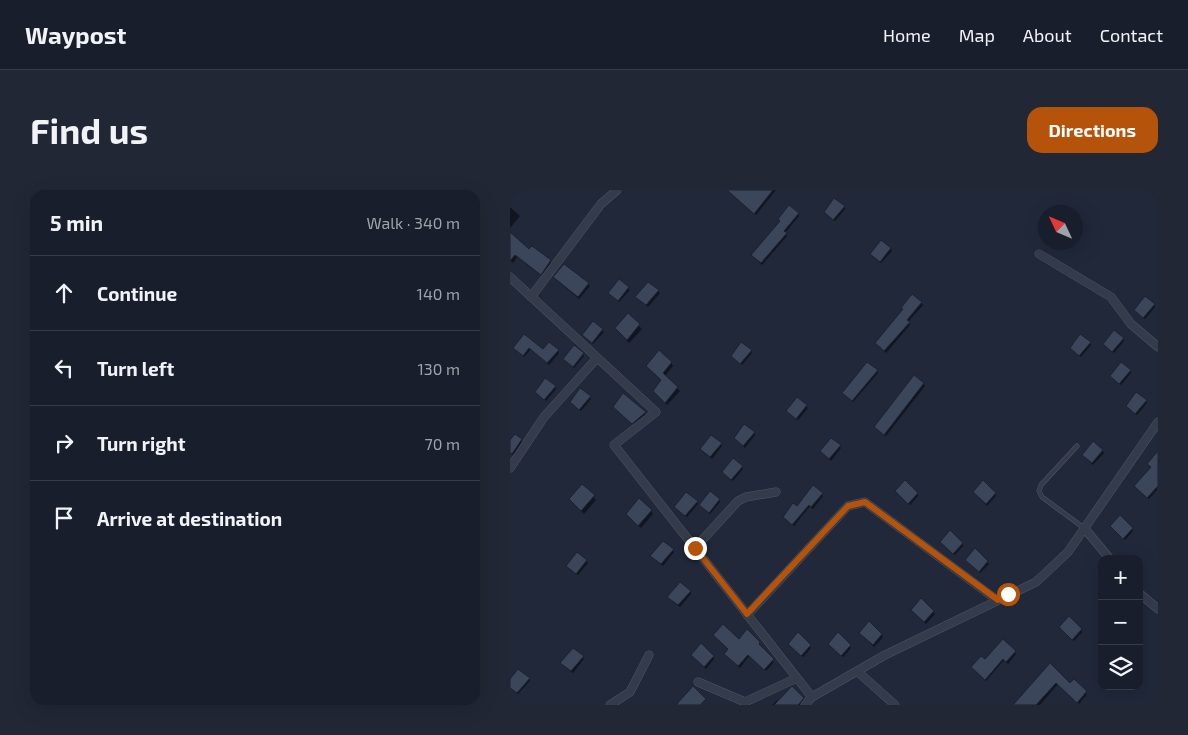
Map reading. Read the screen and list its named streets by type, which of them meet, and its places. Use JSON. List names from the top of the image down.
{
  "north": "top left",
  "page": {
    "header": "Waypost",
    "nav": [
      "Home",
      "Map",
      "About",
      "Contact"
    ],
    "buttons": "Directions",
    "title": "Find us",
    "heading": ["5 min", "Walk · 340 m"],
    "list": [
      ["Continue", "140 m"],
      ["Turn left", "130 m"],
      ["Turn right", "70 m"],
      "Arrive at destination"
    ],
    "map_buttons": ["+", "−"]
  }
}
